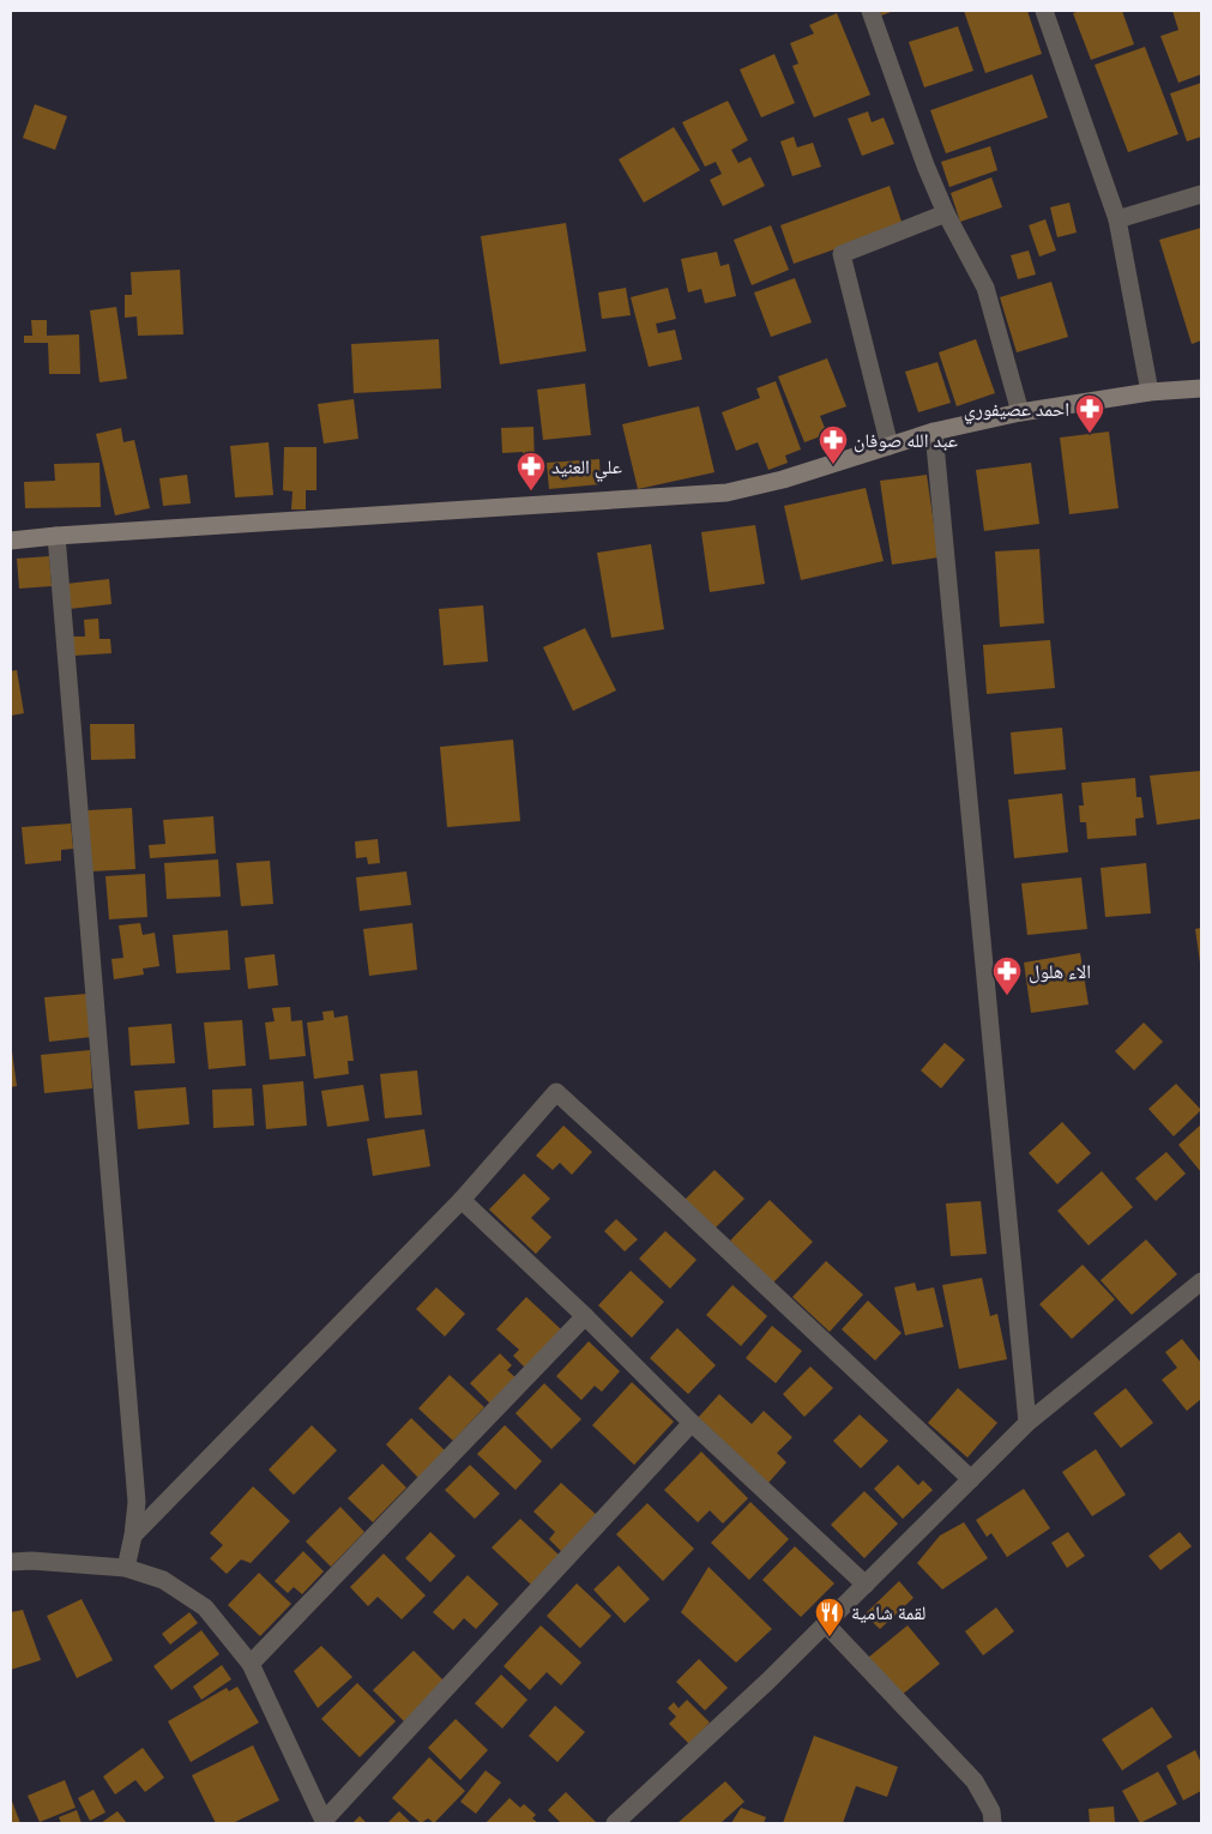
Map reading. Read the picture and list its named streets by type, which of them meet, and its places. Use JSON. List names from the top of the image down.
{
  "places": {
    "pharmacy": [
      "احمد عصيفوري",
      "عبد الله صوفان",
      "علي العنيد",
      "الاء هلول"
    ],
    "restaurant": ["لقمة شامية"]
  }
}
